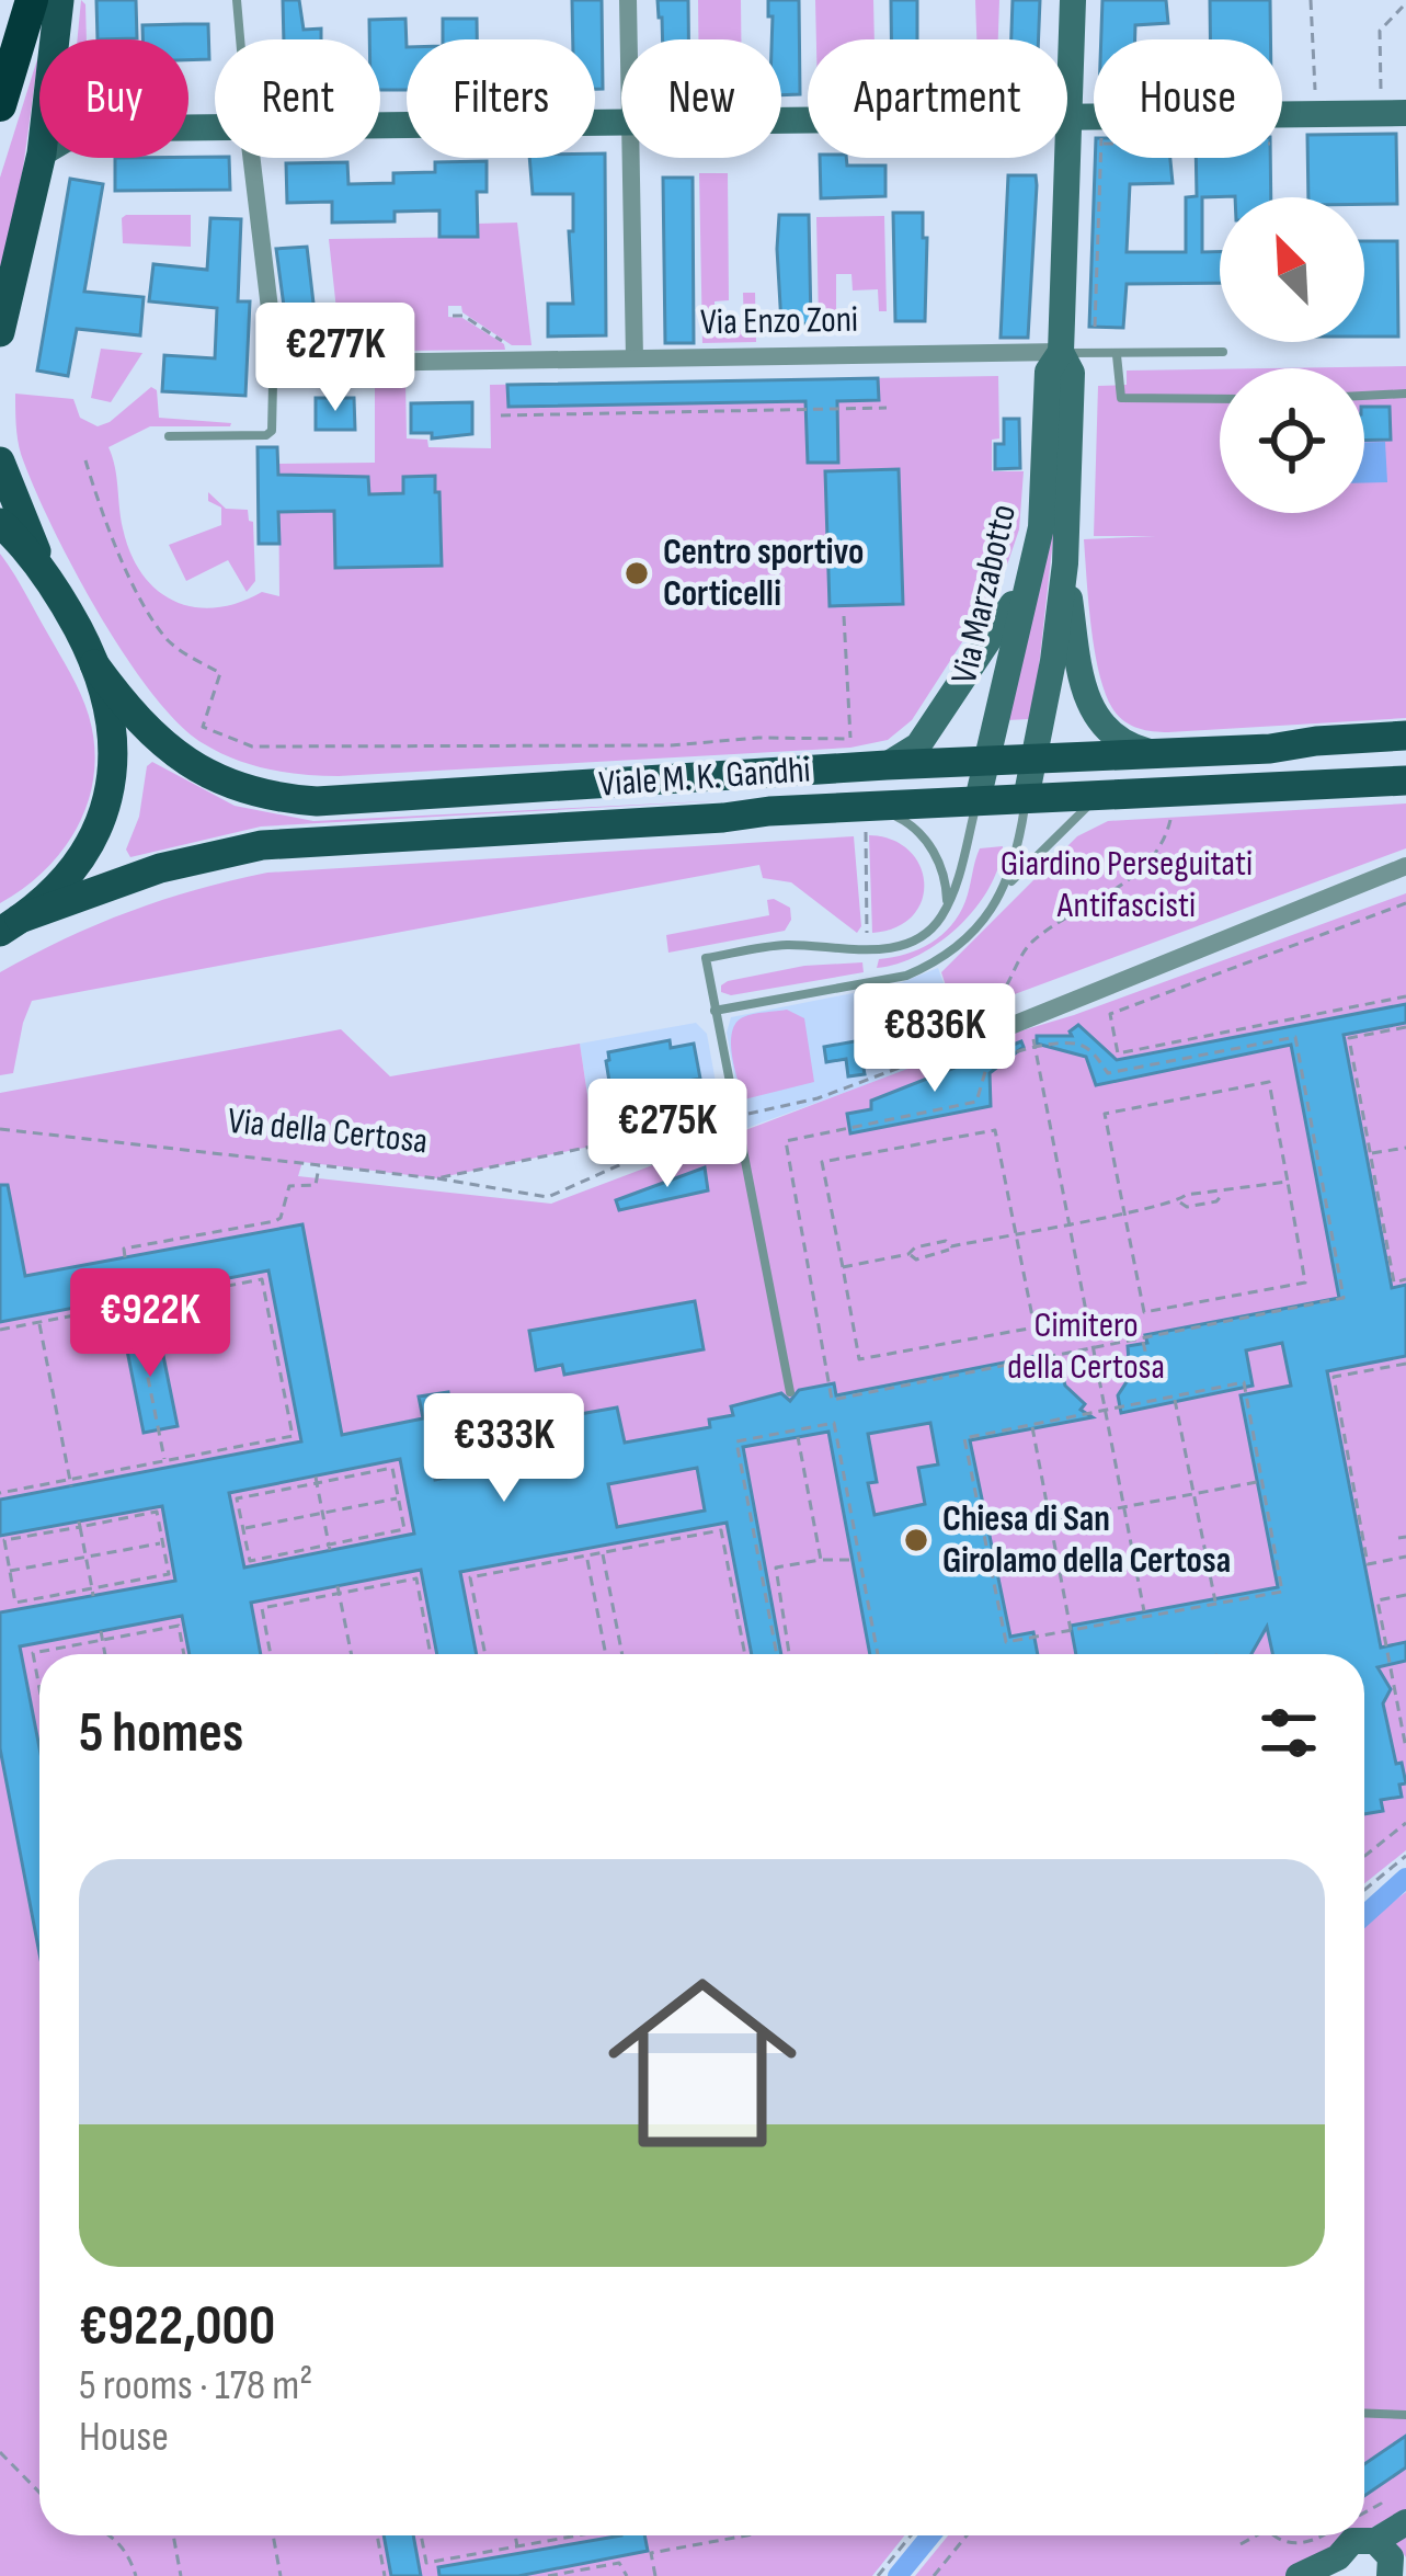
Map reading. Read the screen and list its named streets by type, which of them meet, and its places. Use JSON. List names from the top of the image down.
{
  "streets": {
    "main road": ["Viale M. K. Gandhi"],
    "street": ["Via Enzo Zoni", "Via Marzabotto"],
    "path": ["Via della Certosa"]
  },
  "crossings": [
    ["Via Enzo Zoni", "Via Marzabotto"],
    ["Via Marzabotto", "Viale M. K. Gandhi"]
  ],
  "parks": ["Giardino Perseguitati Antifascisti", "Cimitero della Certosa"],
  "places": ["Centro sportivo Corticelli", "Chiesa di San Girolamo della Certosa"],
  "north": "top left",
  "page": {
    "chip": [
      "Buy",
      "Rent",
      "Filters",
      "New",
      "Apartment",
      "House"
    ],
    "price": [
      "€277K",
      "€836K",
      "€275K",
      "€922K",
      "€333K"
    ],
    "heading": "5 homes",
    "list": [
      {
        "name": "€922,000",
        "note": "5 rooms · 178 m² · House"
      }
    ]
  }
}
